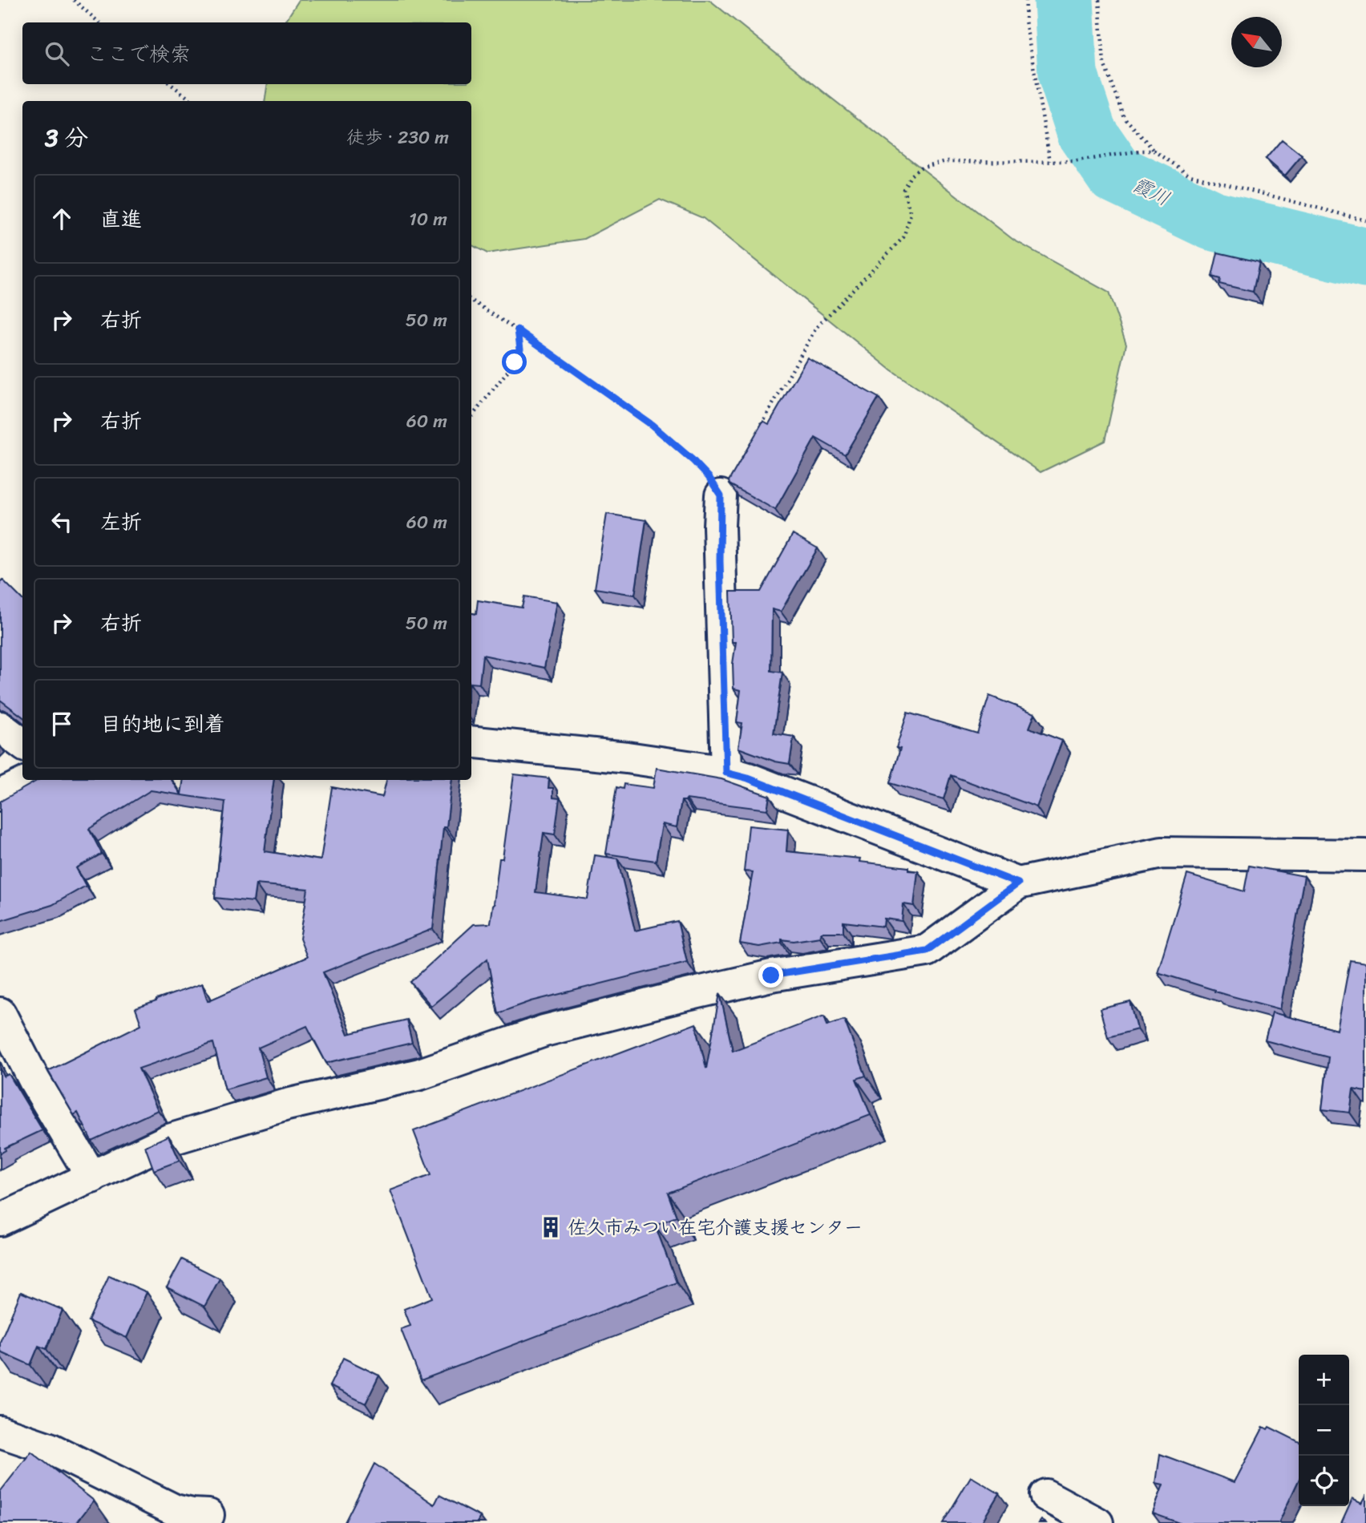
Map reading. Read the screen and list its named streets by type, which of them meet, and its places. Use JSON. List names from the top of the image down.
{
  "water": ["霞川"],
  "places": {
    "building": ["佐久市みつい在宅介護支援センター"]
  },
  "north": "top left",
  "page": {
    "search": "ここで検索",
    "heading": ["3 分", "徒歩 · 230 m"],
    "list": [
      ["直進", "10 m"],
      ["右折", "50 m"],
      ["右折", "60 m"],
      ["左折", "60 m"],
      ["右折", "50 m"],
      "目的地に到着"
    ],
    "map_buttons": ["+", "−"]
  }
}
